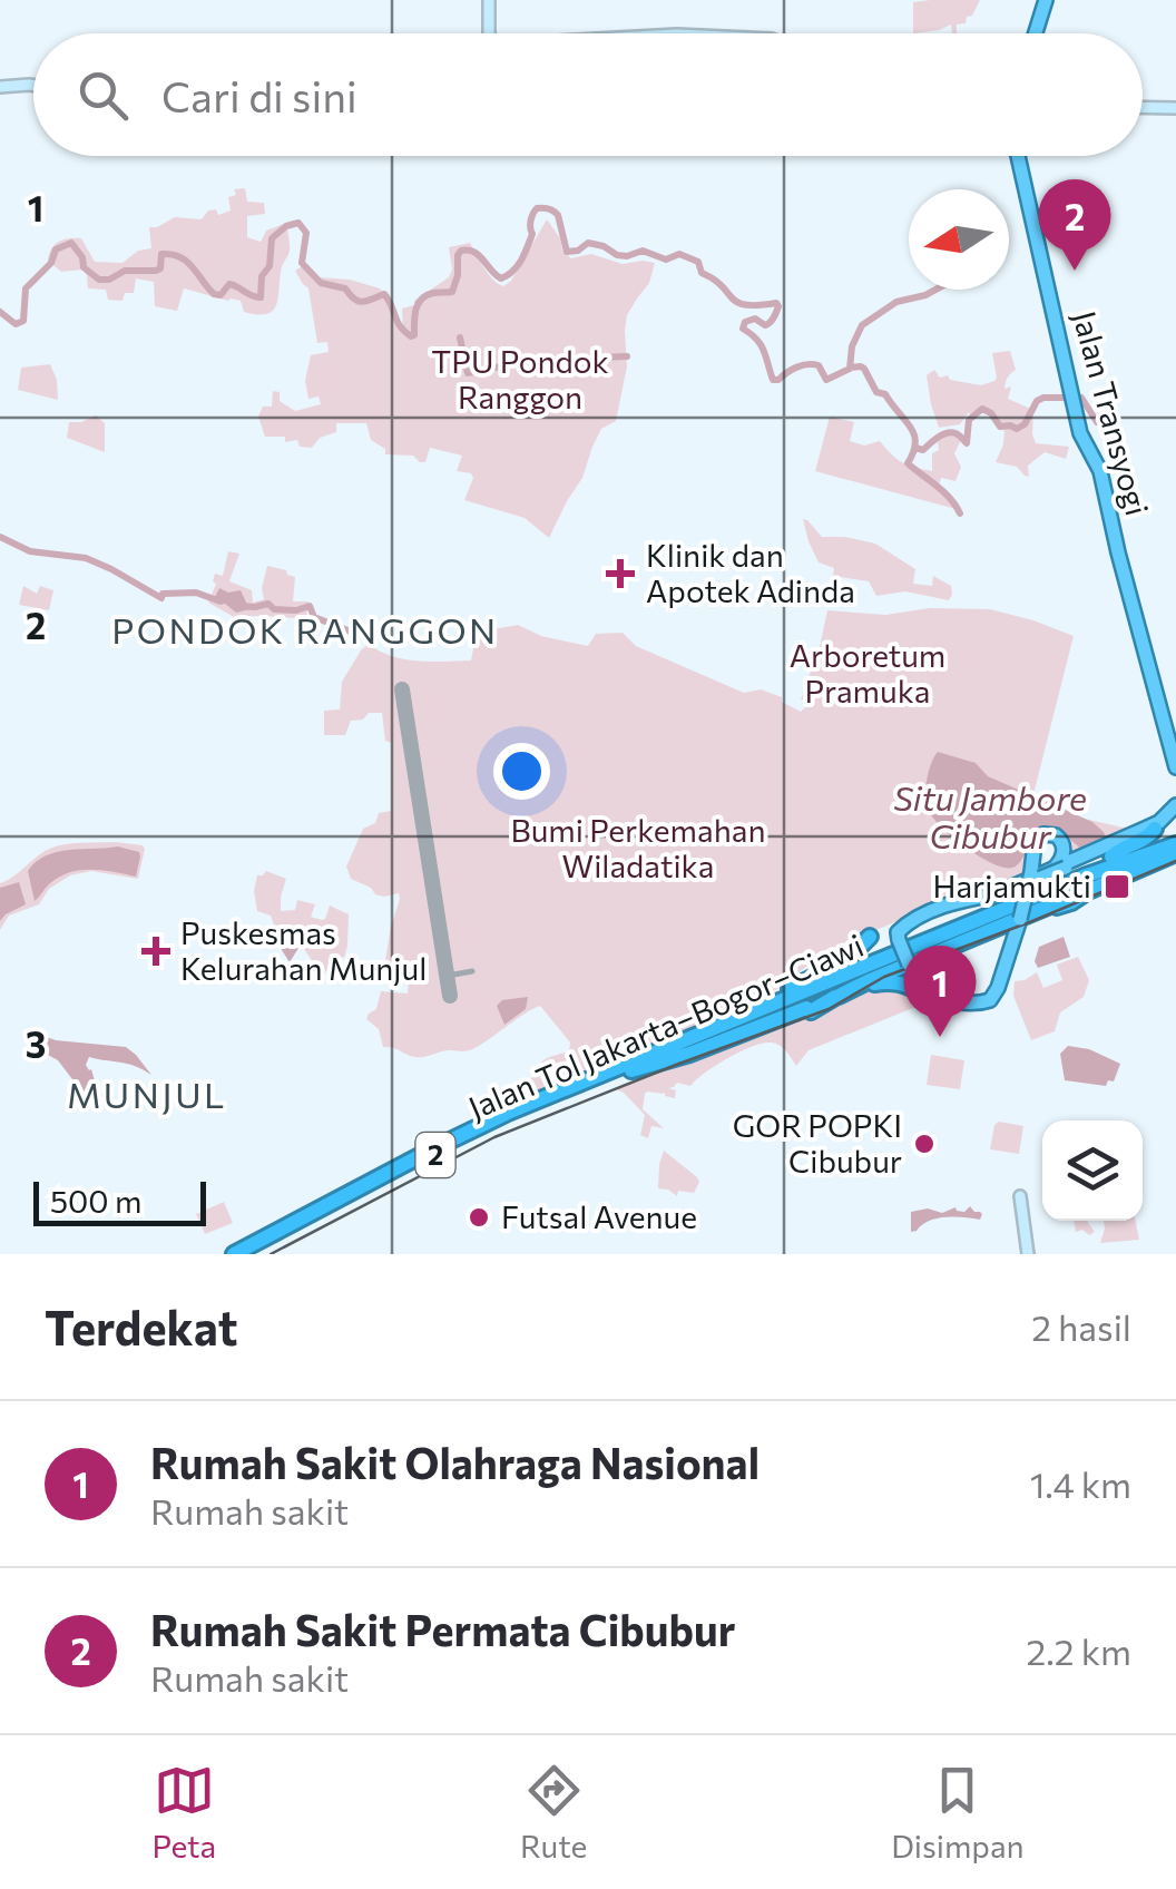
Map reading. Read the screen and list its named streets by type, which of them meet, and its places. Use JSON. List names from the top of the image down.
{
  "streets": {
    "highway": ["Jalan Transyogi", "Jalan Tol Jakarta–Bogor–Ciawi", "2"]
  },
  "districts": ["PONDOK RANGGON", "MUNJUL"],
  "water": ["Situ Jambore Cibubur"],
  "parks": ["TPU Pondok Ranggon", "Arboretum Pramuka", "Bumi Perkemahan Wiladatika"],
  "places": {
    "health": ["Klinik dan Apotek Adinda", "Puskesmas Kelurahan Munjul"],
    "transit": ["Harjamukti"],
    "other": ["GOR POPKI Cibubur", "Futsal Avenue"]
  },
  "scale_bar": "500 m",
  "north": "left",
  "page": {
    "search": "Cari di sini",
    "pins": ["2", "1"],
    "scale": "500 m",
    "heading": ["Terdekat", "2 hasil"],
    "list": [
      {
        "mark": "1",
        "name": "Rumah Sakit Olahraga Nasional",
        "note": "Rumah sakit",
        "value": "1.4 km"
      },
      {
        "mark": "2",
        "name": "Rumah Sakit Permata Cibubur",
        "note": "Rumah sakit",
        "value": "2.2 km"
      }
    ],
    "nav": ["Peta", "Rute", "Disimpan"]
  },
  "grid": {
    "rows": ["1", "2", "3"]
  }
}
